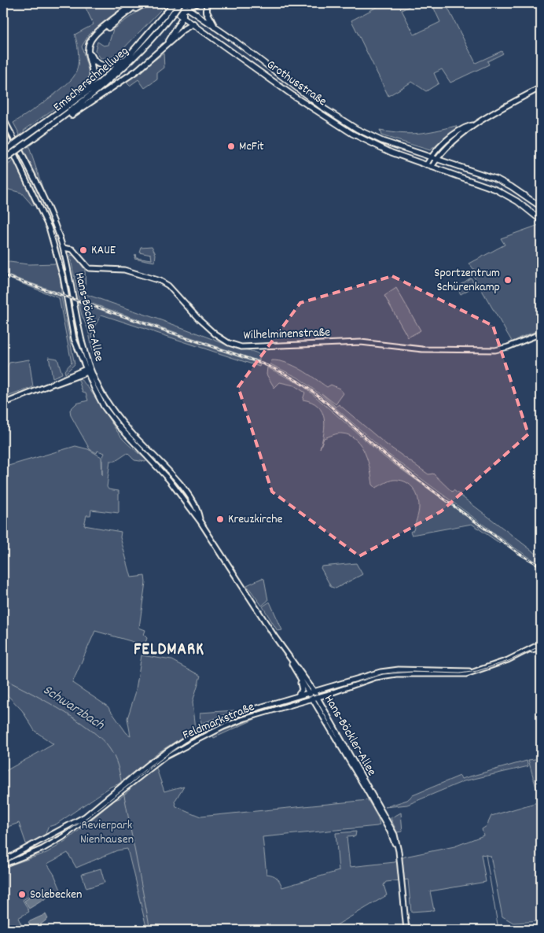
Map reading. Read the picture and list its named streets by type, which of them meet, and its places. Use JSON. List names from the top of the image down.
{
  "streets": {
    "highway": ["Emscherschnellweg"],
    "main road": ["Grothusstraße"],
    "street": ["Hans-Böckler-Allee", "Wilhelminenstraße", "Feldmarkstraße"]
  },
  "crossings": [
    ["Emscherschnellweg", "Grothusstraße"],
    ["Hans-Böckler-Allee", "Wilhelminenstraße"],
    ["Hans-Böckler-Allee", "Feldmarkstraße"]
  ],
  "districts": ["FELDMARK"],
  "water": ["Schwarzbach"],
  "parks": ["Revierpark Nienhausen"],
  "places": [
    "McFit",
    "KAUE",
    "Sportzentrum Schürenkamp",
    "Kreuzkirche",
    "Solebecken"
  ]
}
